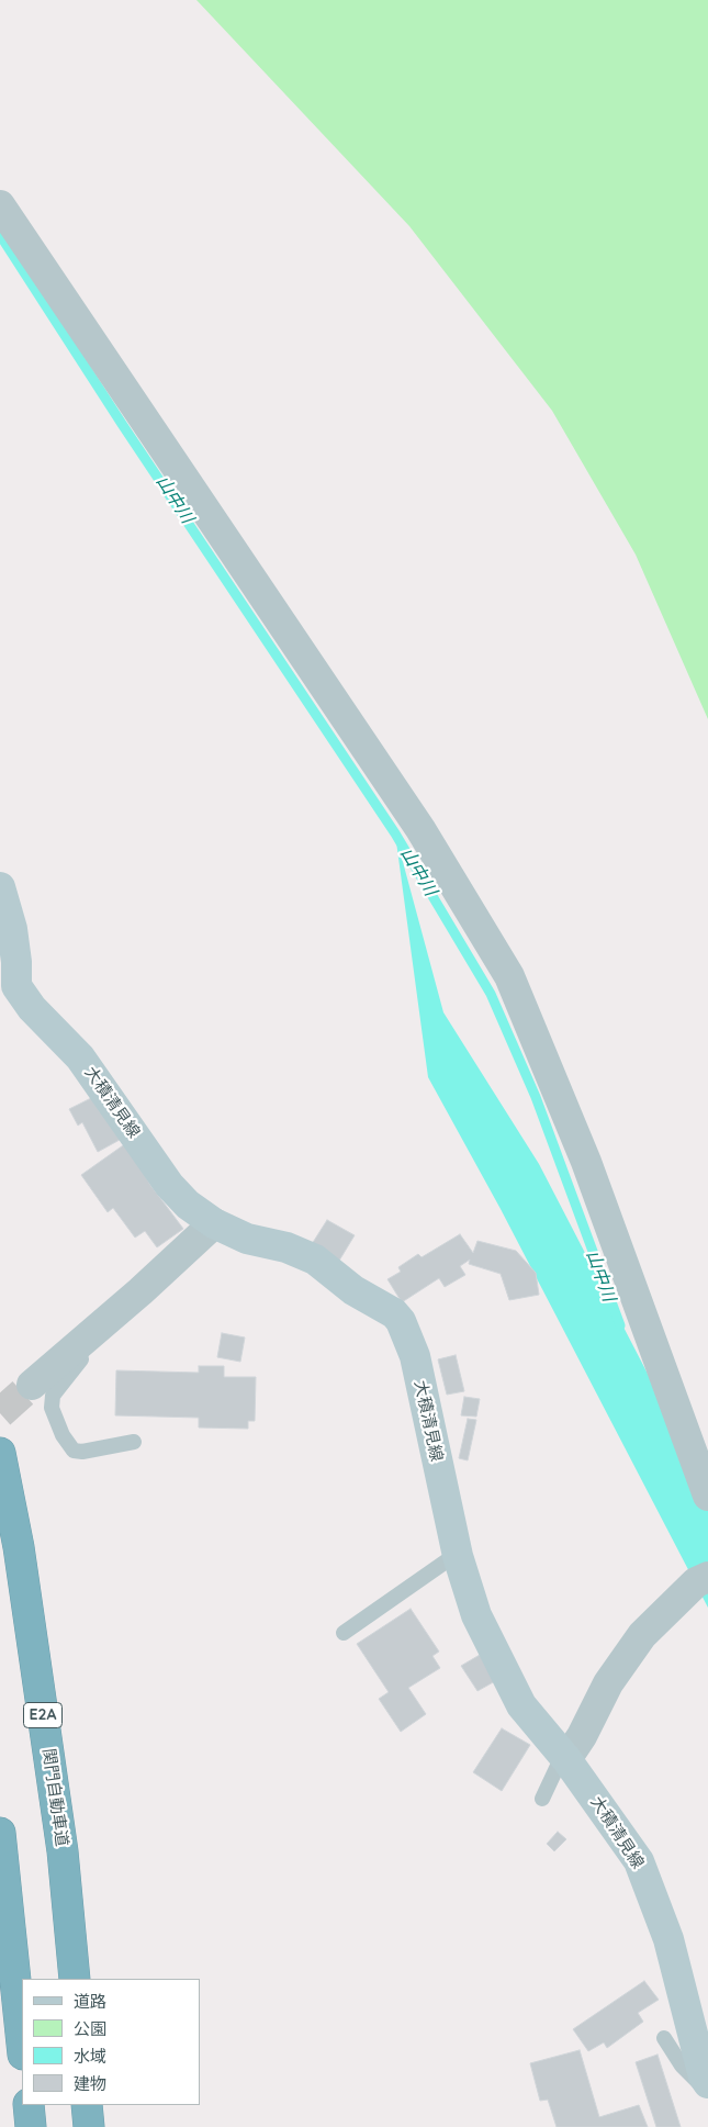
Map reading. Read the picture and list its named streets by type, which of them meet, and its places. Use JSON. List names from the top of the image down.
{
  "streets": {
    "highway": ["E2A", "関門自動車道"],
    "main road": ["大積清見線"]
  },
  "water": ["山中川"],
  "legend": [
    "道路",
    "公園",
    "水域",
    "建物"
  ]
}
